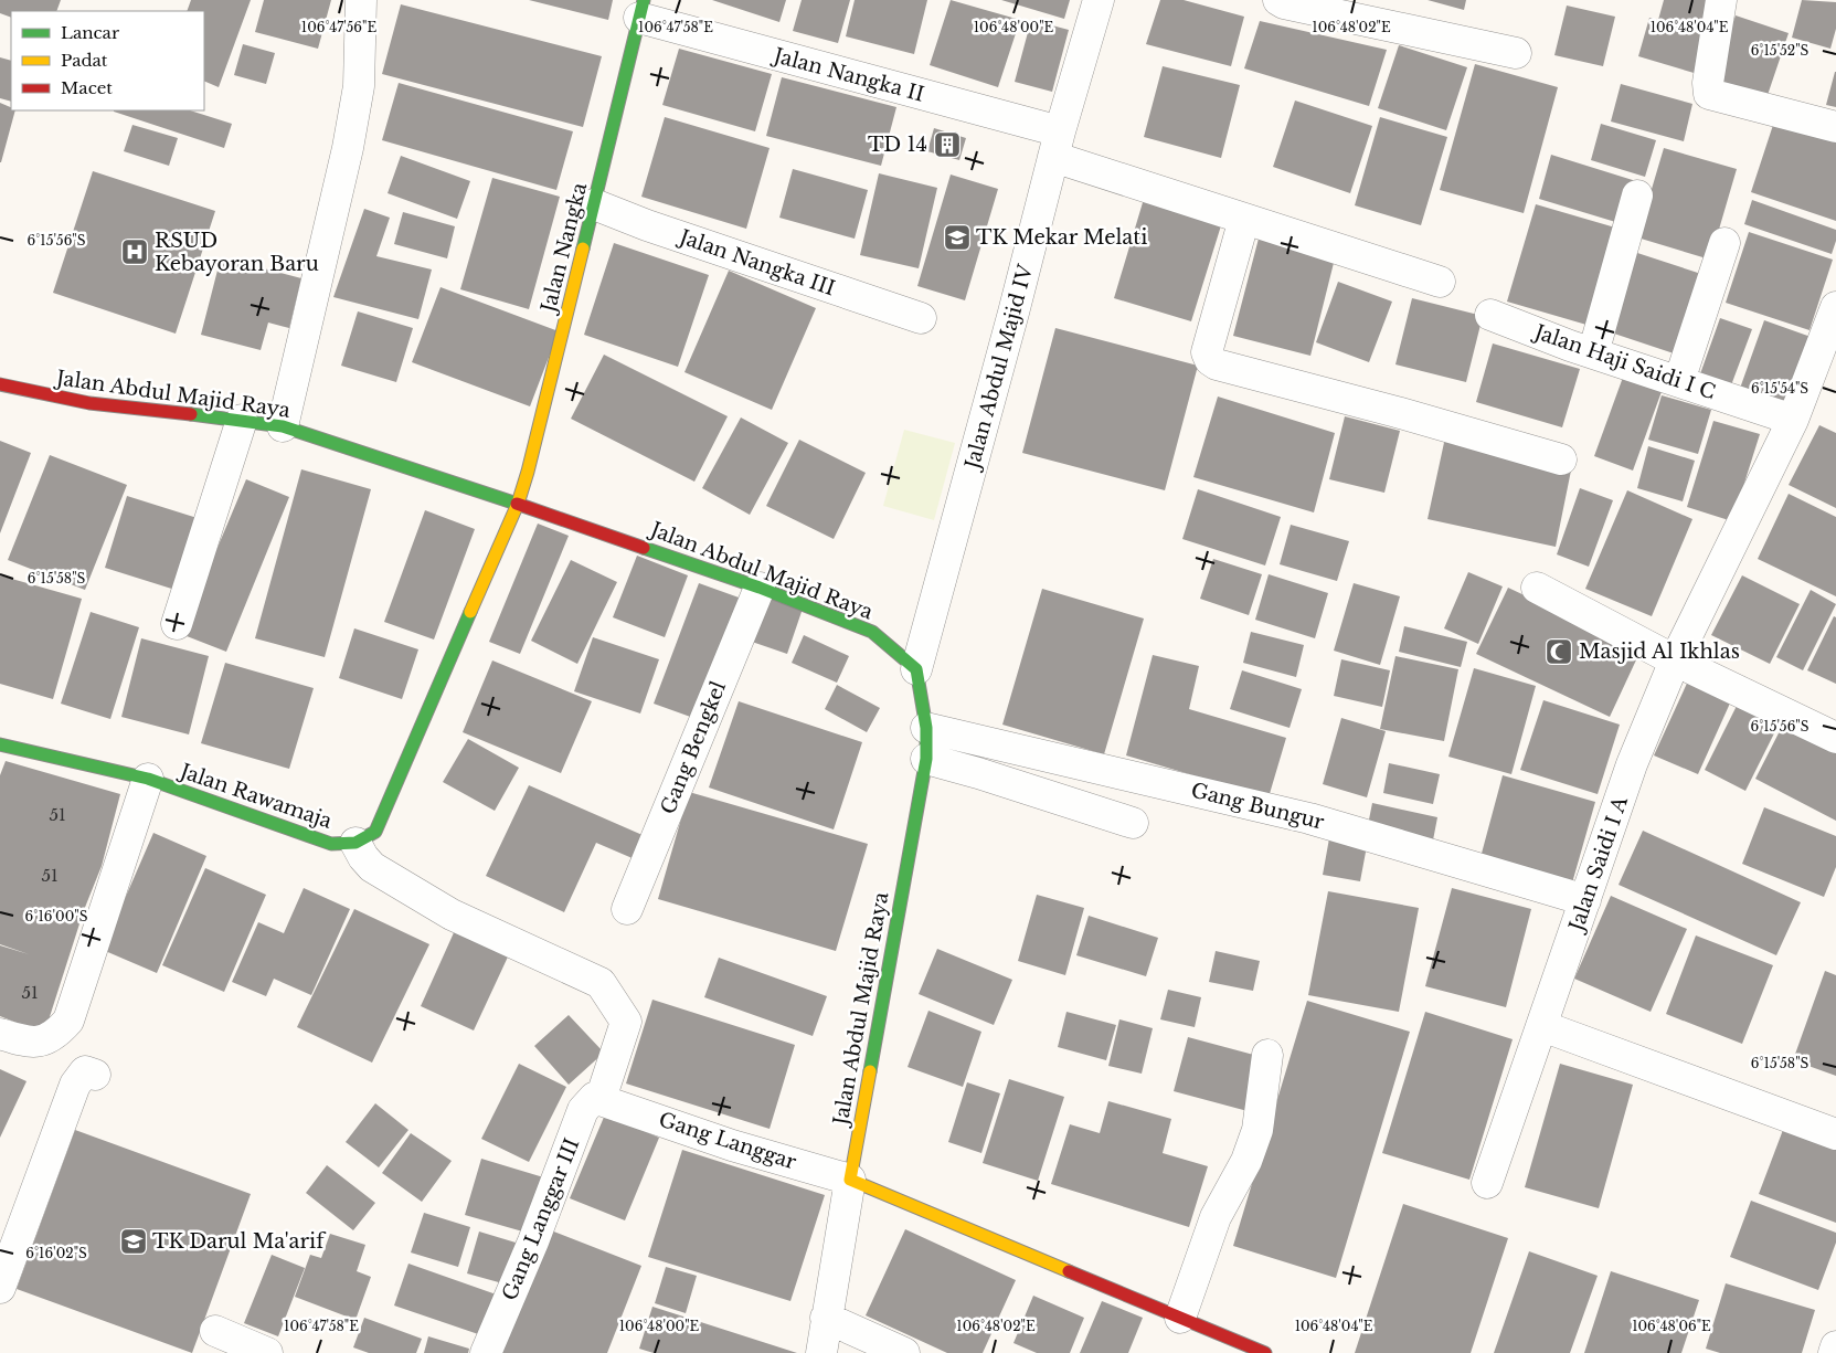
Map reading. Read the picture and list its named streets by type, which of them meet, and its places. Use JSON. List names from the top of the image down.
{
  "streets": {
    "street": [
      "Jalan Nangka II",
      "Jalan Nangka",
      "Jalan Nangka III",
      "Jalan Haji Saidi I C",
      "Jalan Abdul Majid IV",
      "Jalan Abdul Majid Raya",
      "Gang Bengkel",
      "Jalan Rawamaja",
      "Gang Bungur",
      "Jalan Saidi I A",
      "Gang Langgar",
      "Gang Langgar III"
    ]
  },
  "crossings": [
    ["Jalan Nangka II", "Jalan Nangka"],
    ["Jalan Nangka II", "Jalan Abdul Majid IV"],
    ["Jalan Nangka", "Jalan Nangka III"],
    ["Jalan Nangka", "Jalan Abdul Majid Raya"],
    ["Jalan Haji Saidi I C", "Jalan Saidi I A"],
    ["Jalan Abdul Majid IV", "Jalan Abdul Majid Raya"],
    ["Jalan Abdul Majid Raya", "Gang Bengkel"],
    ["Jalan Abdul Majid Raya", "Gang Bungur"],
    ["Jalan Abdul Majid Raya", "Gang Langgar"],
    ["Gang Bungur", "Jalan Saidi I A"],
    ["Gang Langgar", "Gang Langgar III"]
  ],
  "places": {
    "building": ["TD 14"],
    "school or university": ["TK Mekar Melati", "TK Darul Ma'arif"],
    "hospital": ["RSUD Kebayoran Baru"],
    "mosque": ["Masjid Al Ikhlas"]
  },
  "house_numbers": ["51", "51", "51"],
  "legend": ["Lancar", "Padat", "Macet"],
  "coordinates": [
    "106°47'56\"E",
    "106°47'58\"E",
    "106°48'00\"E",
    "106°48'02\"E",
    "106°48'04\"E",
    "6°15'52\"S",
    "6°15'56\"S",
    "6°15'54\"S",
    "6°15'58\"S",
    "6°16'00\"S",
    "6°16'02\"S",
    "106°48'06\"E"
  ]
}
